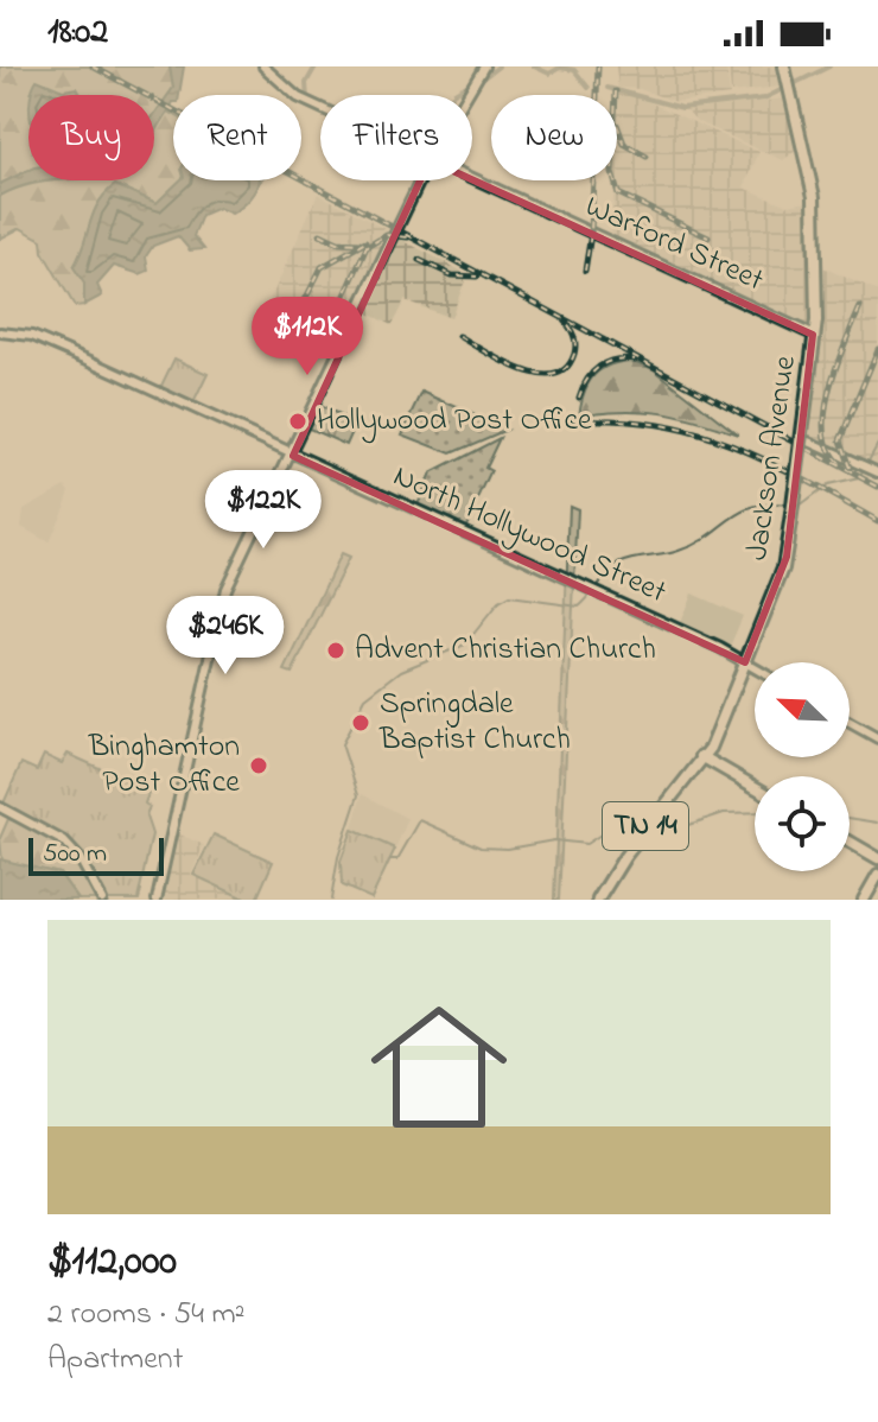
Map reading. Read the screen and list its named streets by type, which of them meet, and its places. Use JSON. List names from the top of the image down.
{
  "streets": {
    "main road": [
      "Warford Street",
      "Jackson Avenue",
      "North Hollywood Street",
      "TN 14"
    ]
  },
  "crossings": [
    ["Warford Street", "Jackson Avenue"],
    ["Jackson Avenue", "North Hollywood Street"]
  ],
  "places": [
    "Hollywood Post Office",
    "Advent Christian Church",
    "Springdale Baptist Church",
    "Binghamton Post Office"
  ],
  "scale_bar": "500 m",
  "north": "top left",
  "page": {
    "status": "18:02",
    "chip": [
      "Buy",
      "Rent",
      "Filters",
      "New"
    ],
    "price": ["$112K", "$122K", "$246K"],
    "scale": "500 m",
    "list": [
      {
        "name": "$112,000",
        "note": "2 rooms · 54 m² · Apartment"
      }
    ]
  }
}
